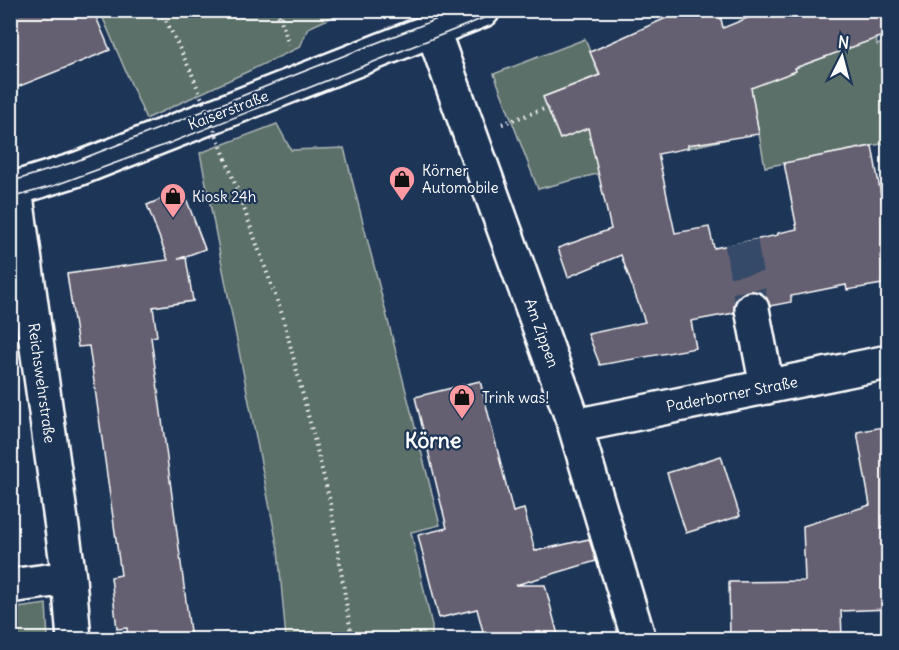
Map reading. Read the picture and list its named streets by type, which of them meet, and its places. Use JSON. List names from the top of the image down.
{
  "streets": {
    "street": [
      "Kaiserstraße",
      "Am Zippen",
      "Reichswehrstraße",
      "Paderborner Straße"
    ]
  },
  "crossings": [
    ["Kaiserstraße", "Am Zippen"],
    ["Kaiserstraße", "Reichswehrstraße"],
    ["Am Zippen", "Paderborner Straße"]
  ],
  "districts": ["Körne"],
  "places": {
    "shop": ["Körner Automobile", "Kiosk 24h", "Trink was!"]
  },
  "north": "top"
}
